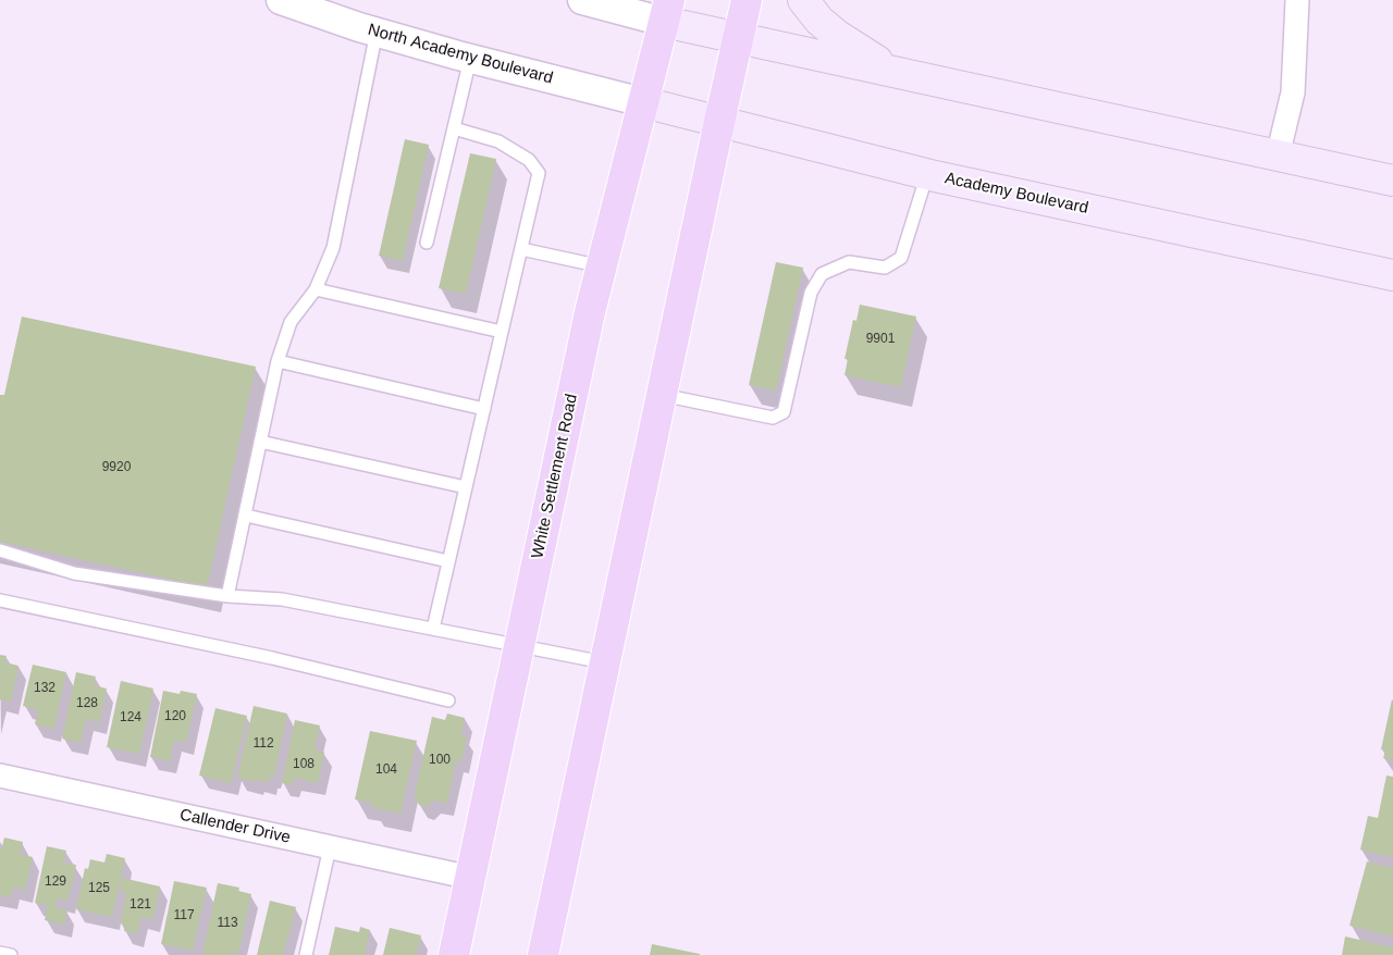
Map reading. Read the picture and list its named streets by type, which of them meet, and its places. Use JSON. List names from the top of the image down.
{
  "streets": {
    "main road": ["Academy Boulevard", "White Settlement Road"],
    "street": ["North Academy Boulevard", "Callender Drive"]
  },
  "crossings": [
    ["North Academy Boulevard", "Academy Boulevard"],
    ["North Academy Boulevard", "White Settlement Road"],
    ["Academy Boulevard", "White Settlement Road"],
    ["White Settlement Road", "Callender Drive"]
  ],
  "house_numbers": [
    "9901",
    "9920",
    "132",
    "128",
    "120",
    "124",
    "112",
    "100",
    "108",
    "104",
    "129",
    "125",
    "121",
    "117",
    "113"
  ]
}
